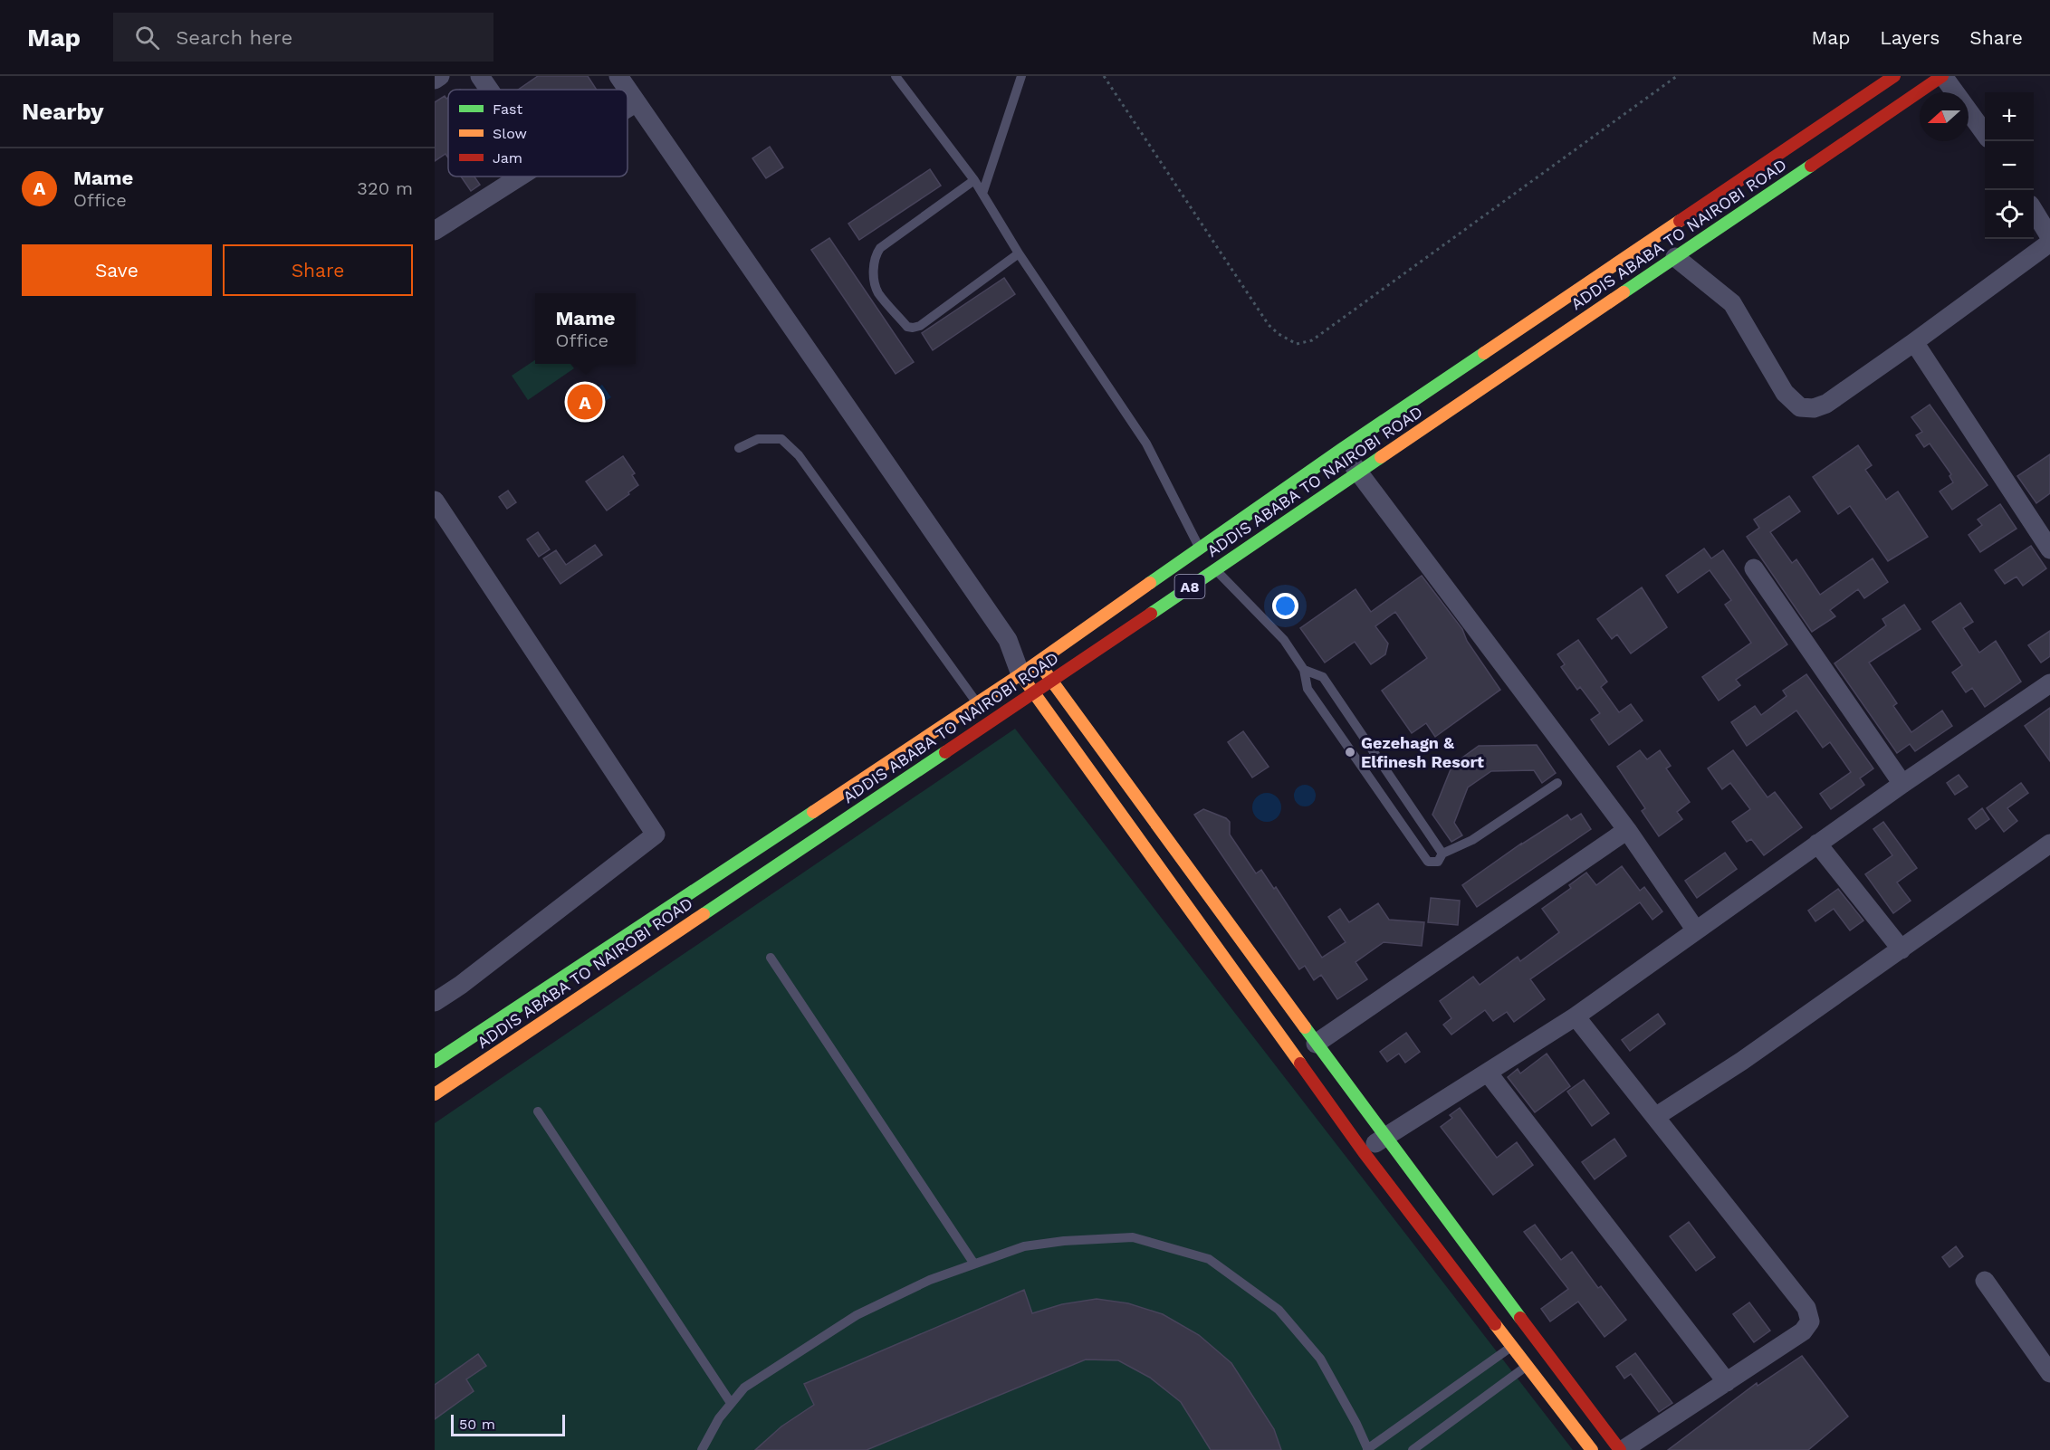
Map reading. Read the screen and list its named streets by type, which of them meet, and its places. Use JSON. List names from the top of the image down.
{
  "streets": {
    "main road": ["ADDIS ABABA TO NAIROBI ROAD", "A8"]
  },
  "places": ["Gezehagn & Elfinesh Resort"],
  "legend": ["Fast", "Slow", "Jam"],
  "scale_bar": "50 m",
  "north": "left",
  "page": {
    "header": "Map",
    "search": "Search here",
    "nav": ["Map", "Layers", "Share"],
    "heading": "Nearby",
    "map_buttons": ["+", "−"],
    "list": [
      {
        "mark": "A",
        "name": "Mame",
        "note": "Office",
        "value": "320 m"
      }
    ],
    "buttons": ["Save", "Share"],
    "popup": ["Mame", "Office"],
    "pins": "A",
    "scale": "50 m"
  }
}
